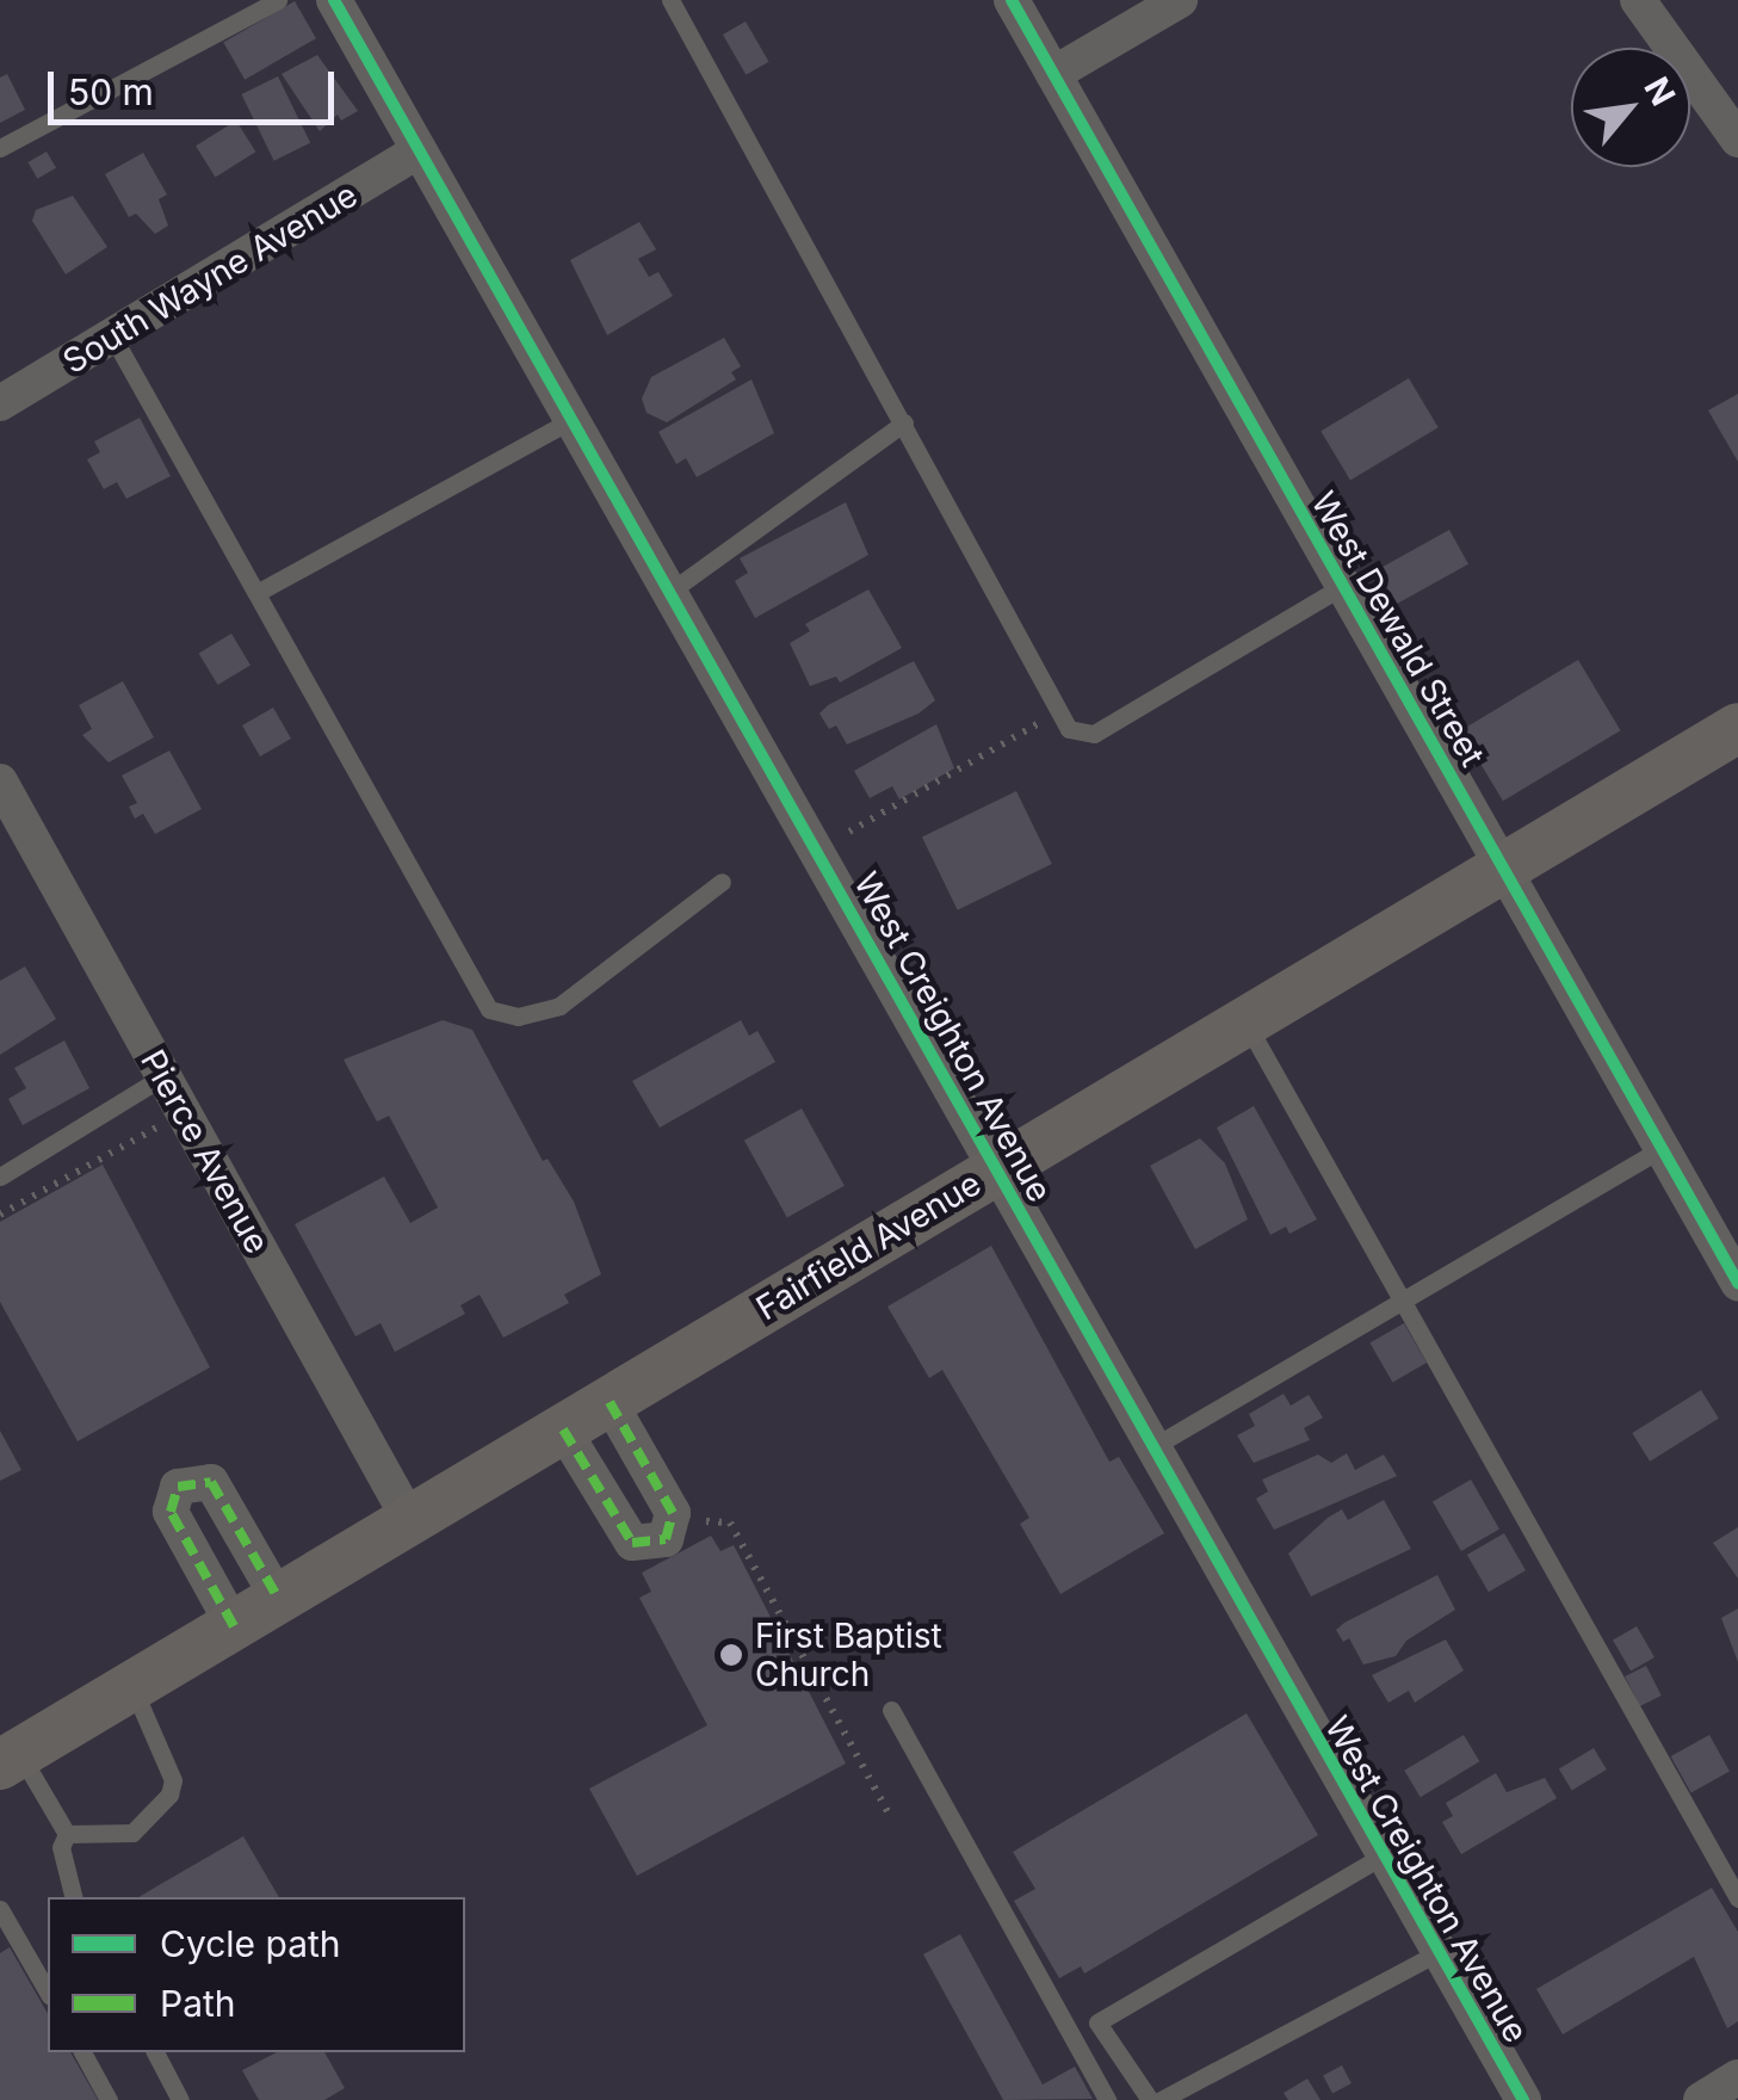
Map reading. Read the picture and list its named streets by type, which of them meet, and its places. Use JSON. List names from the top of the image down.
{
  "streets": {
    "main road": ["Fairfield Avenue"],
    "street": [
      "South Wayne Avenue",
      "West Dewald Street",
      "West Creighton Avenue",
      "Pierce Avenue"
    ]
  },
  "crossings": [
    ["South Wayne Avenue", "West Creighton Avenue"],
    ["West Dewald Street", "Fairfield Avenue"],
    ["West Creighton Avenue", "Fairfield Avenue"],
    ["Pierce Avenue", "Fairfield Avenue"]
  ],
  "places": ["First Baptist Church"],
  "legend": ["Cycle path", "Path"],
  "scale_bar": "50 m",
  "north": "top right"
}
